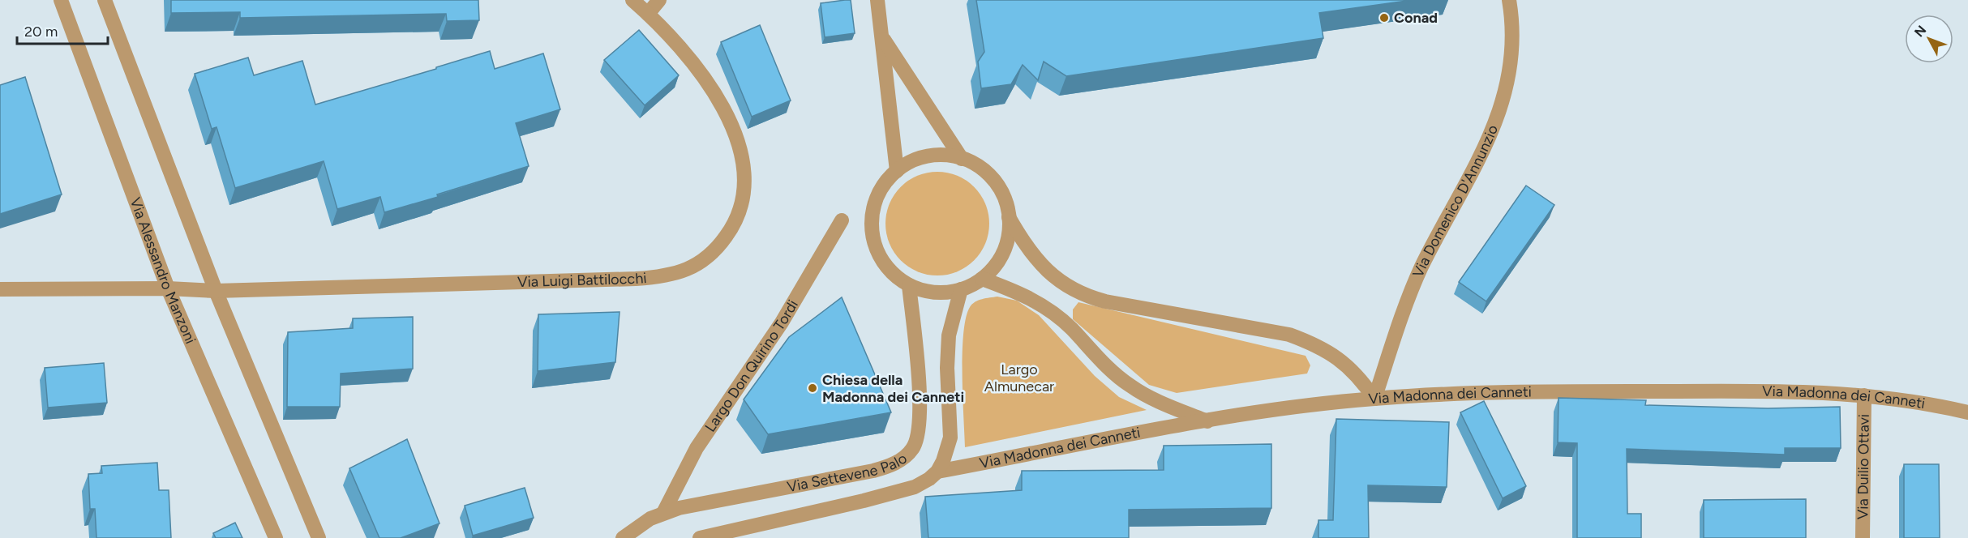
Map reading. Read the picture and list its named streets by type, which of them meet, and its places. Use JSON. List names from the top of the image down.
{
  "streets": {
    "street": [
      "Via Domenico D'Annunzio",
      "Via Alessandro Manzoni",
      "Via Luigi Battilocchi",
      "Largo Don Quirino Tordi",
      "Via Madonna dei Canneti",
      "Via Duilio Ottavi",
      "Via Settevene Palo"
    ]
  },
  "crossings": [
    ["Via Domenico D'Annunzio", "Via Madonna dei Canneti"],
    ["Via Alessandro Manzoni", "Via Luigi Battilocchi"],
    ["Largo Don Quirino Tordi", "Via Settevene Palo"],
    ["Via Madonna dei Canneti", "Via Duilio Ottavi"]
  ],
  "parks": ["Largo Almunecar"],
  "places": ["Conad", "Chiesa della Madonna dei Canneti"],
  "scale_bar": "20 m",
  "north": "top left"
}
